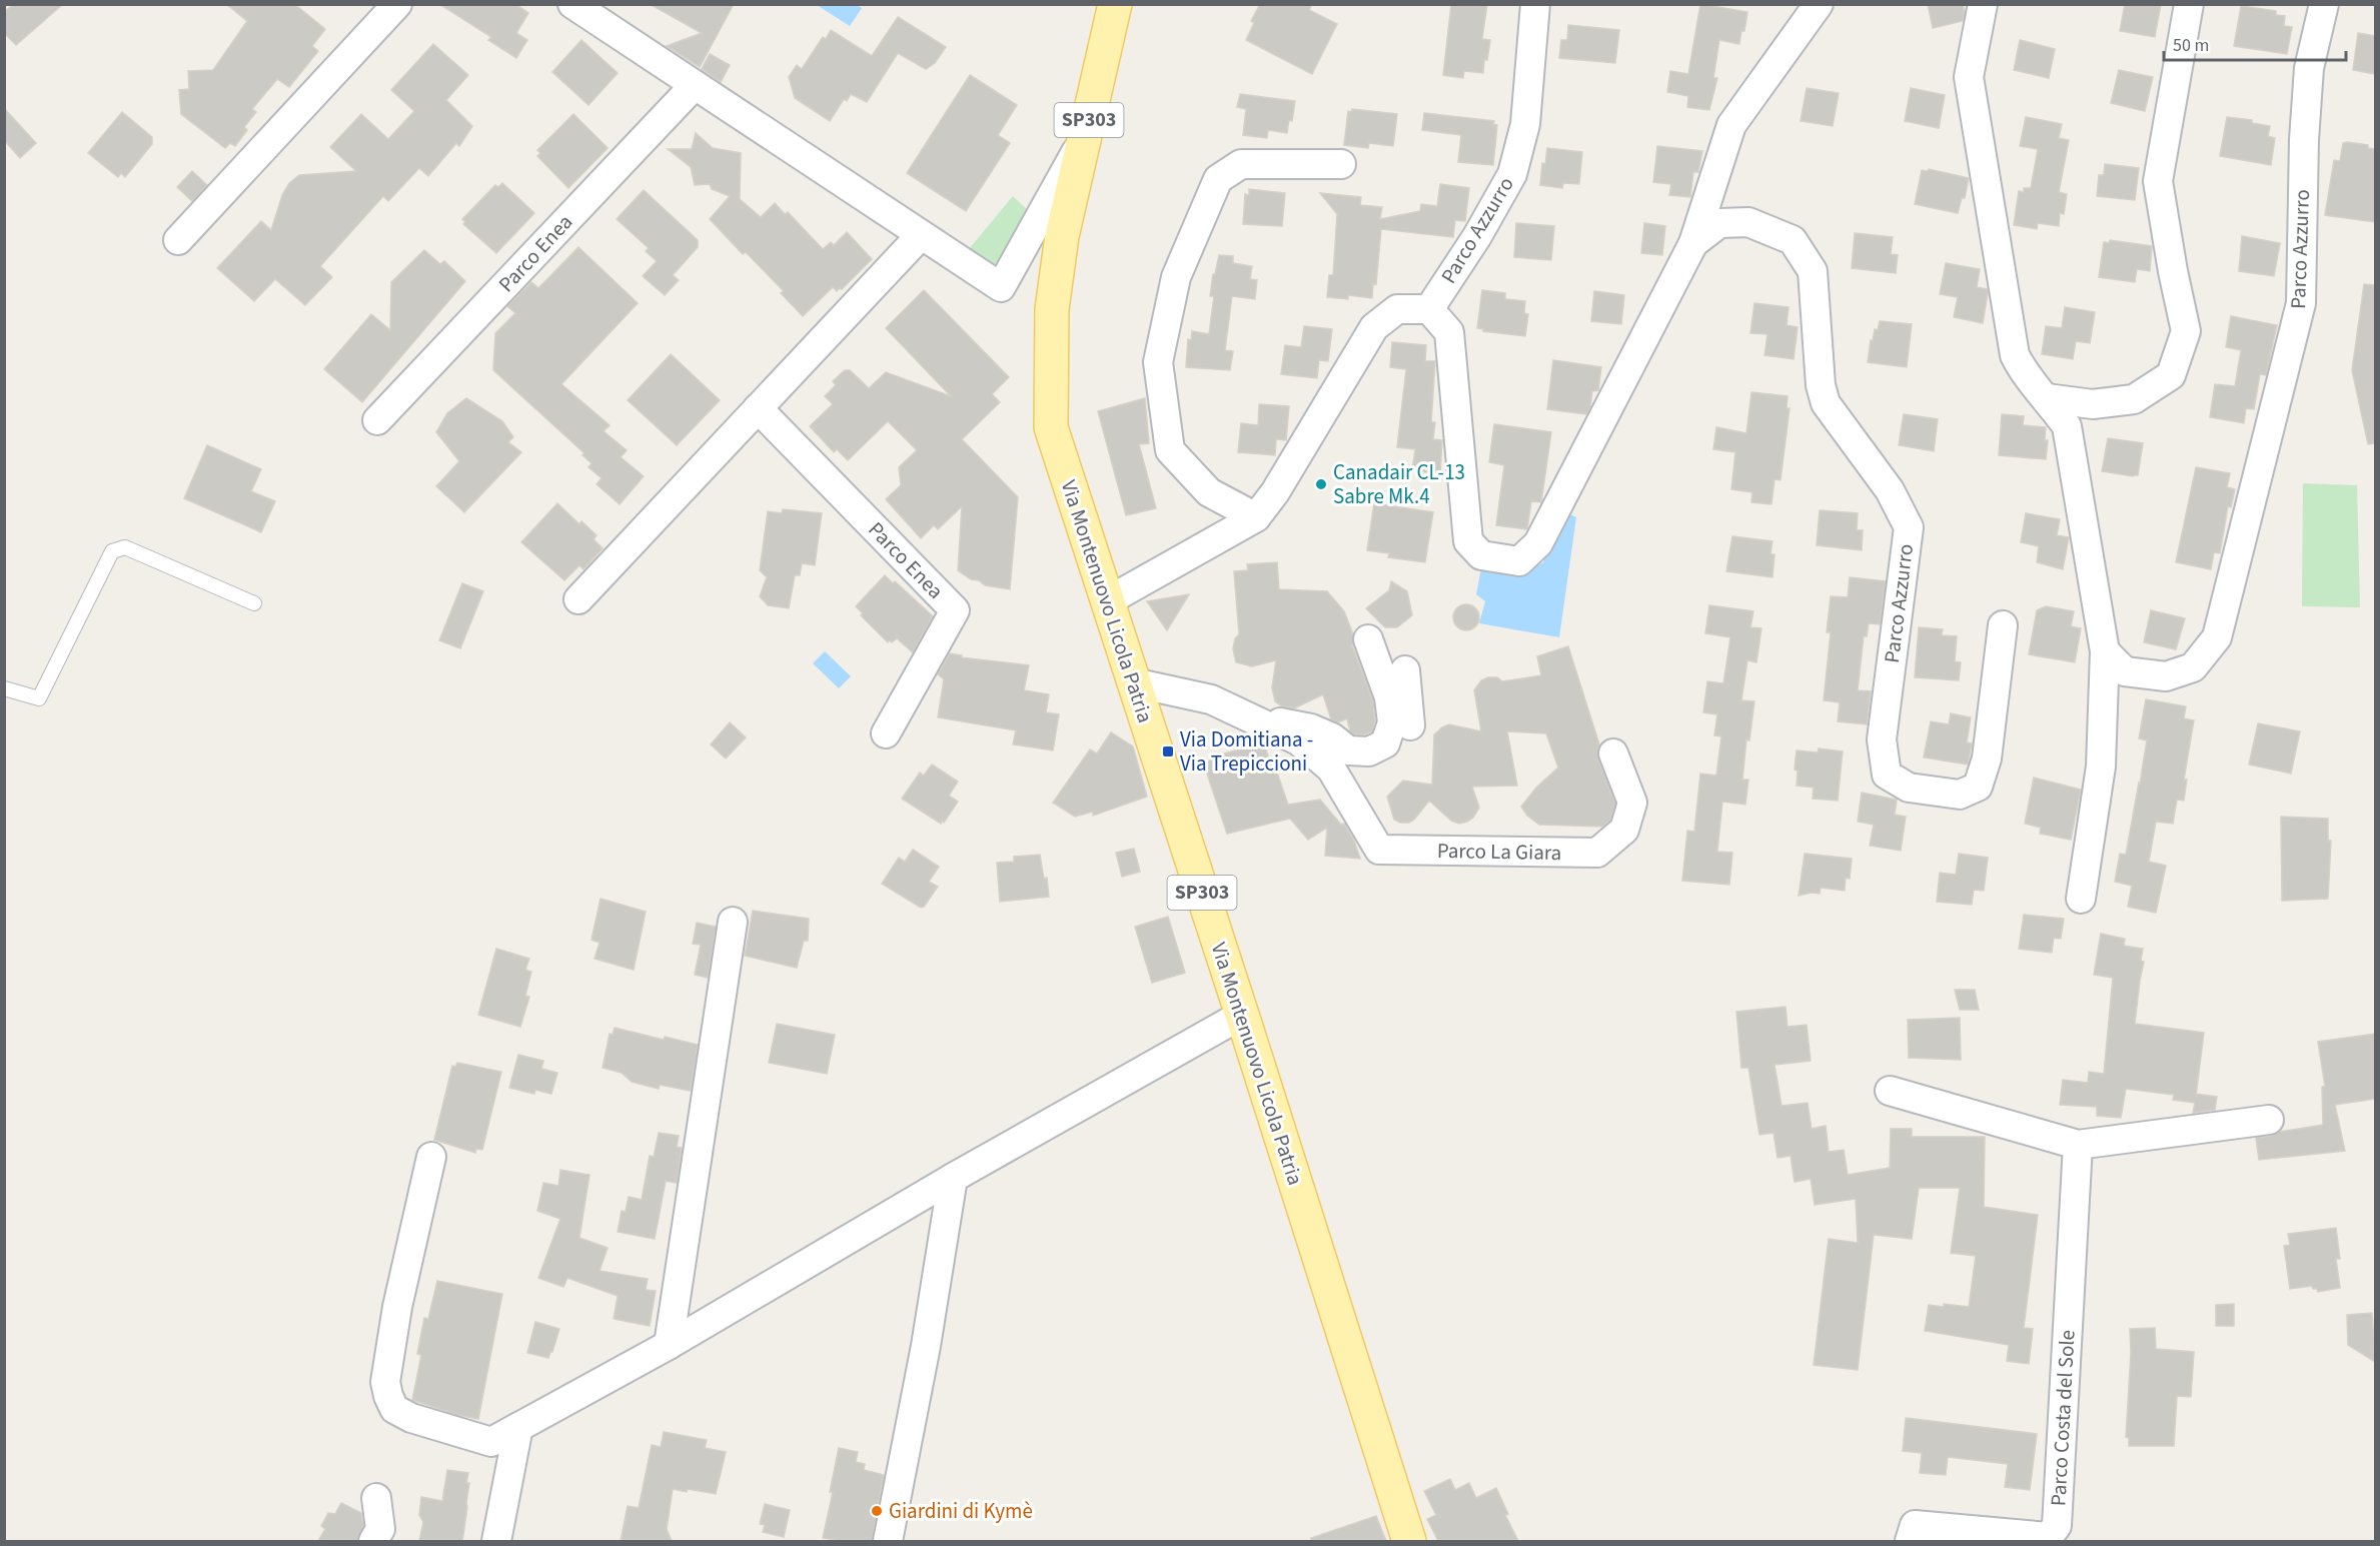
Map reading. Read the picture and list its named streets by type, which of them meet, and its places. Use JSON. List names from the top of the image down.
{
  "streets": {
    "main road": ["SP303", "Via Montenuovo Licola Patria"],
    "street": [
      "Parco Azzurro",
      "Parco Enea",
      "Parco La Giara",
      "Parco Costa del Sole"
    ]
  },
  "crossings": [
    ["SP303", "Via Montenuovo Licola Patria"],
    ["Via Montenuovo Licola Patria", "Parco La Giara"]
  ],
  "places": {
    "other": ["Canadair CL-13 Sabre Mk.4", "Giardini di Kymè"],
    "transit": ["Via Domitiana - Via Trepiccioni"]
  },
  "scale_bar": "50 m"
}
